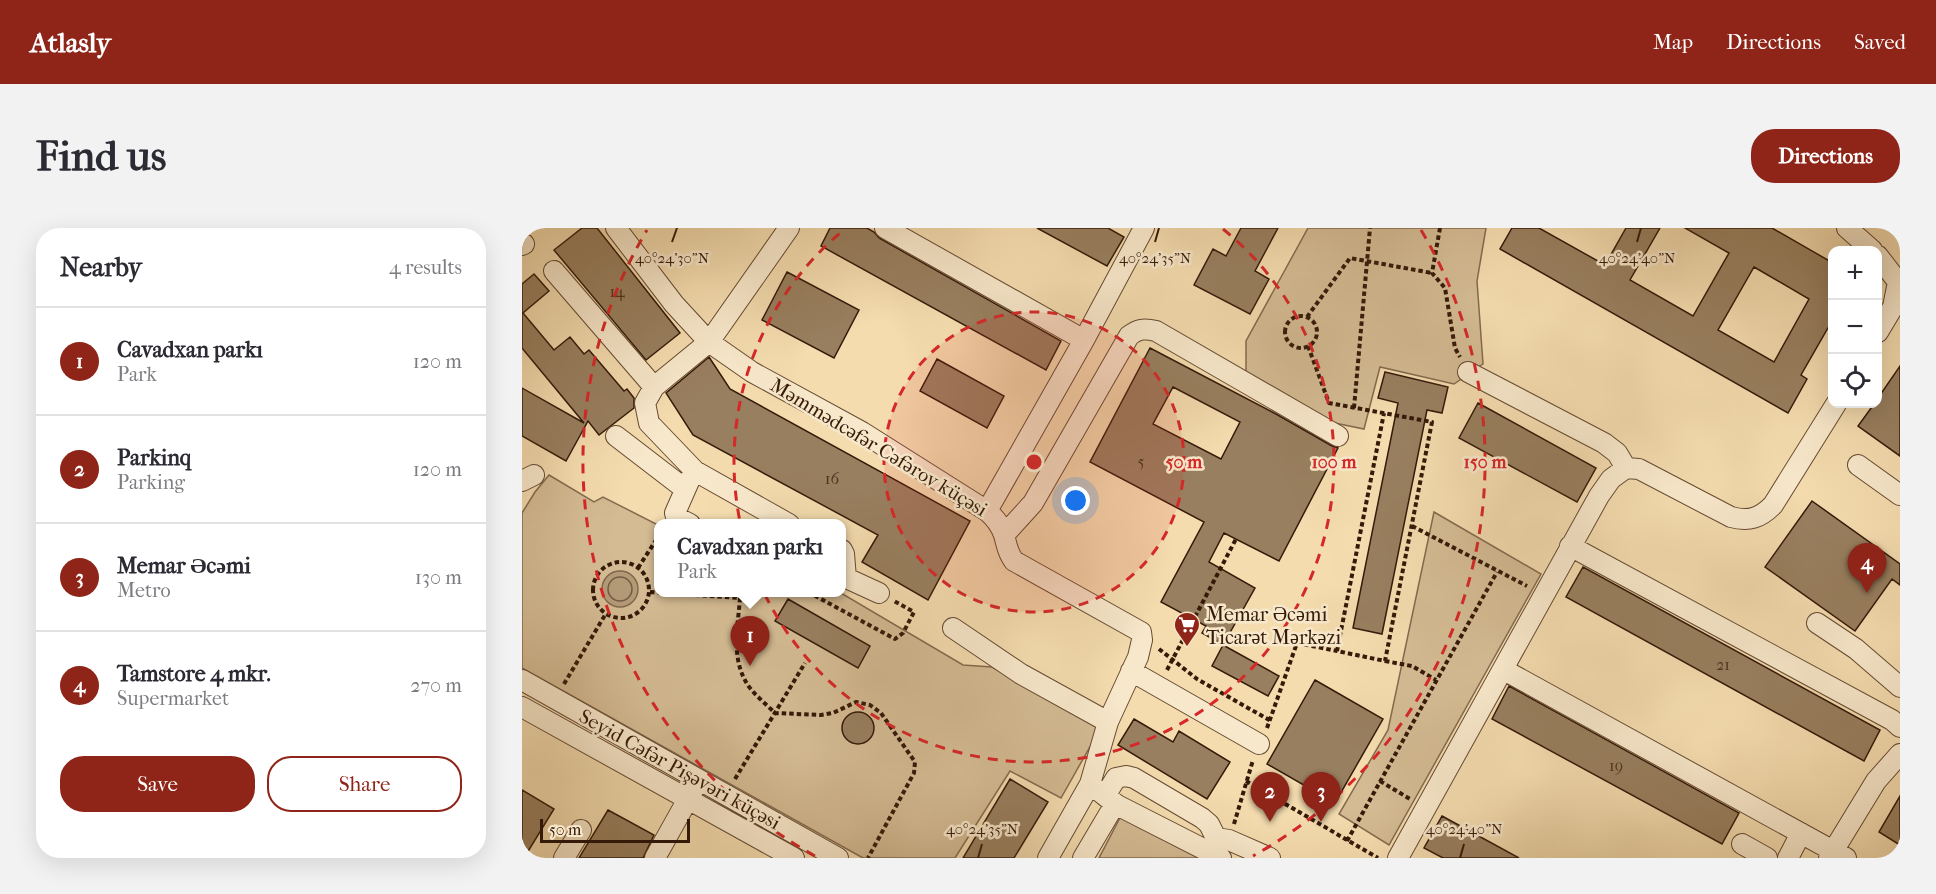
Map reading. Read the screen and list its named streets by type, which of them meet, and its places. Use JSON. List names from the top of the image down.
{
  "streets": {
    "street": ["Məmmədcəfər Cəfərov küçəsi", "Seyid Cəfər Pişəvəri küçəsi"]
  },
  "places": {
    "supermarket": ["Memar Əcəmi Ticarət Mərkəzi"]
  },
  "house_numbers": [
    "14",
    "5",
    "16",
    "21",
    "19"
  ],
  "scale_bar": "50 m",
  "page": {
    "header": "Atlasly",
    "nav": ["Map", "Directions", "Saved"],
    "buttons": [
      "Directions",
      ["Save", "Share"]
    ],
    "title": "Find us",
    "heading": ["Nearby", "4 results"],
    "map_buttons": ["+", "−"],
    "list": [
      {
        "mark": "1",
        "name": "Cavadxan parkı",
        "note": "Park",
        "value": "120 m"
      },
      {
        "mark": "2",
        "name": "Parkinq",
        "note": "Parking",
        "value": "120 m"
      },
      {
        "mark": "3",
        "name": "Memar Əcəmi",
        "note": "Metro",
        "value": "130 m"
      },
      {
        "mark": "4",
        "name": "Tamstore 4 mkr.",
        "note": "Supermarket",
        "value": "270 m"
      }
    ],
    "popup": ["Cavadxan parkı", "Park"],
    "pins": [
      "4",
      "1",
      "2",
      "3"
    ],
    "scale": "50 m"
  },
  "coordinates": ["40°24'30\"N", "40°24'35\"N", "40°24'40\"N"],
  "rings": ["50 m", "100 m", "150 m"]
}
